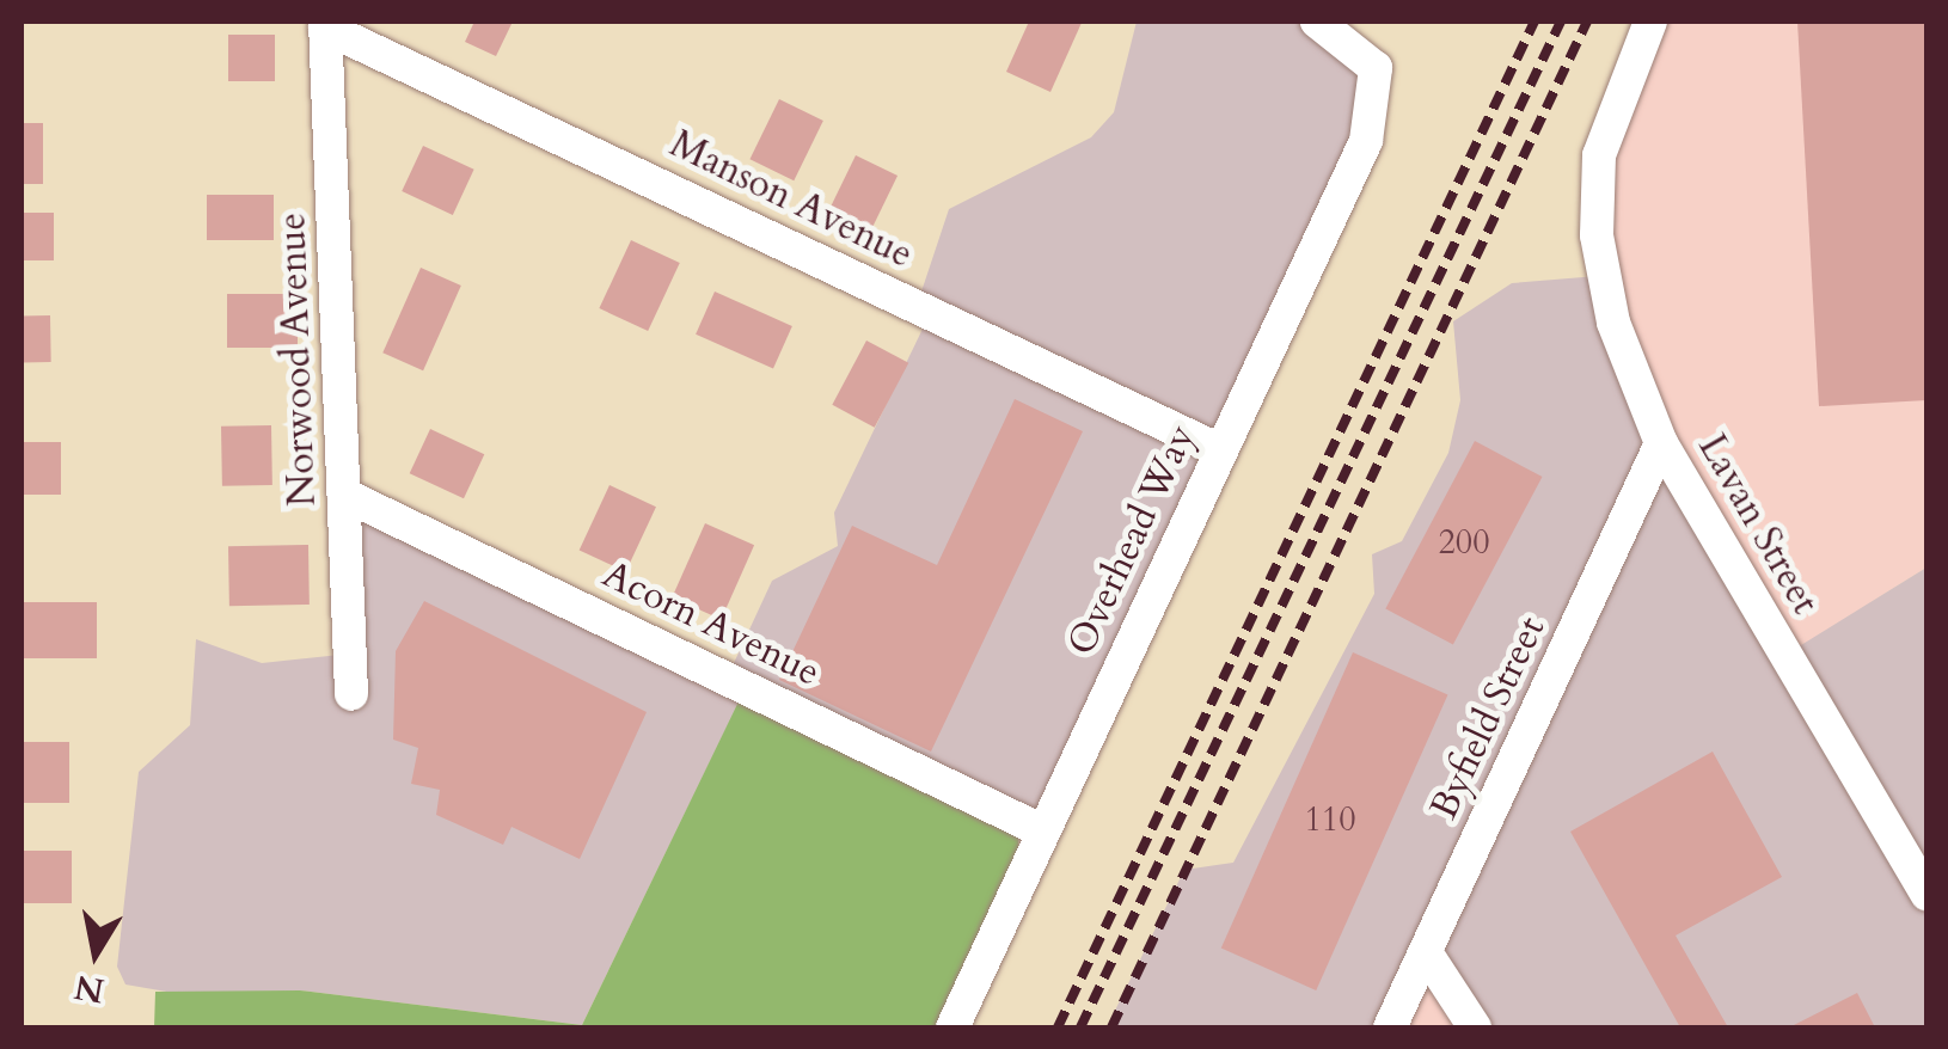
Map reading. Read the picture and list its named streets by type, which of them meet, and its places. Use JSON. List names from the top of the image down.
{
  "streets": {
    "street": [
      "Manson Avenue",
      "Norwood Avenue",
      "Lavan Street",
      "Overhead Way",
      "Acorn Avenue",
      "Byfield Street"
    ]
  },
  "crossings": [
    ["Manson Avenue", "Norwood Avenue"],
    ["Manson Avenue", "Overhead Way"],
    ["Norwood Avenue", "Acorn Avenue"],
    ["Lavan Street", "Byfield Street"],
    ["Overhead Way", "Acorn Avenue"]
  ],
  "house_numbers": ["200", "110"],
  "north": "bottom"
}
